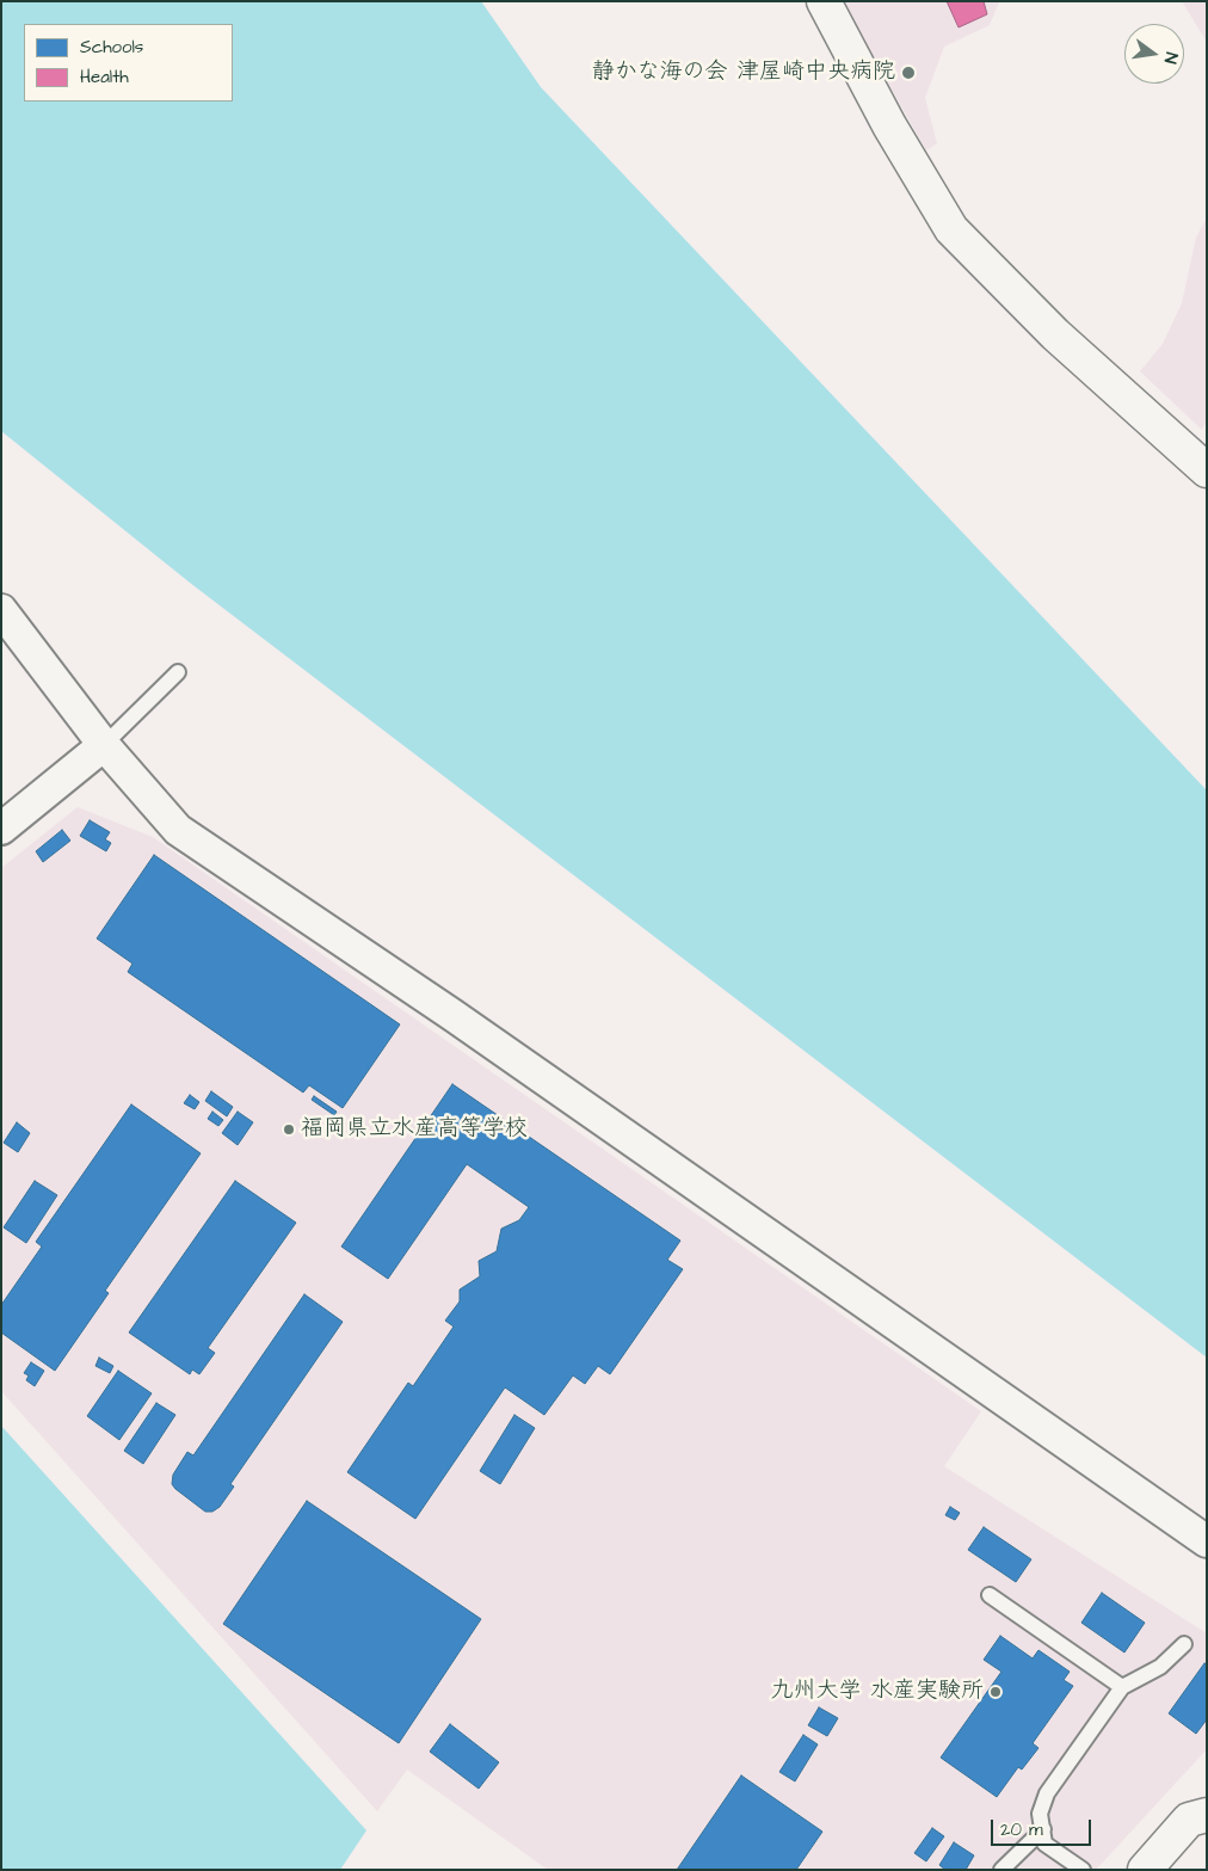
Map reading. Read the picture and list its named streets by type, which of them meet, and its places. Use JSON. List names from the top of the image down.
{
  "places": ["静かな海の会 津屋崎中央病院", "福岡県立水産高等学校", "九州大学 水産実験所"],
  "legend": ["Schools", "Health"],
  "scale_bar": "20 m",
  "north": "right"
}
